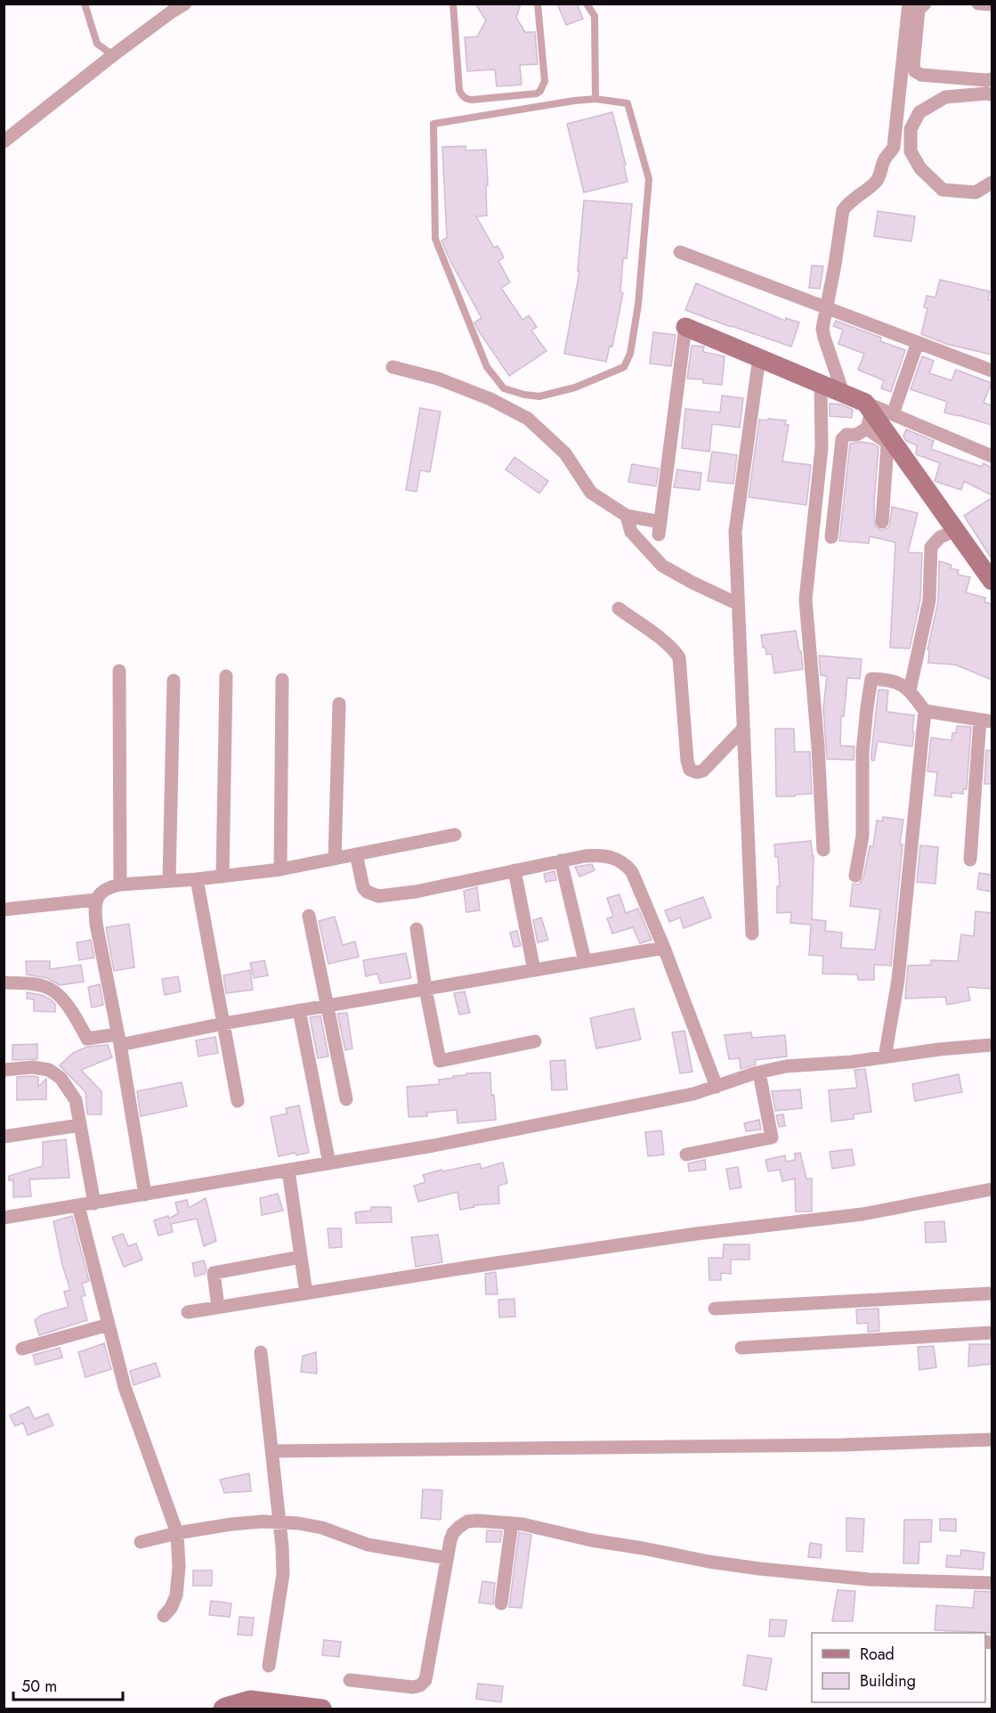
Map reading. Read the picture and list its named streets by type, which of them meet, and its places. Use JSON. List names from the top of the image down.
{
  "legend": ["Road", "Building"],
  "scale_bar": "50 m"
}
